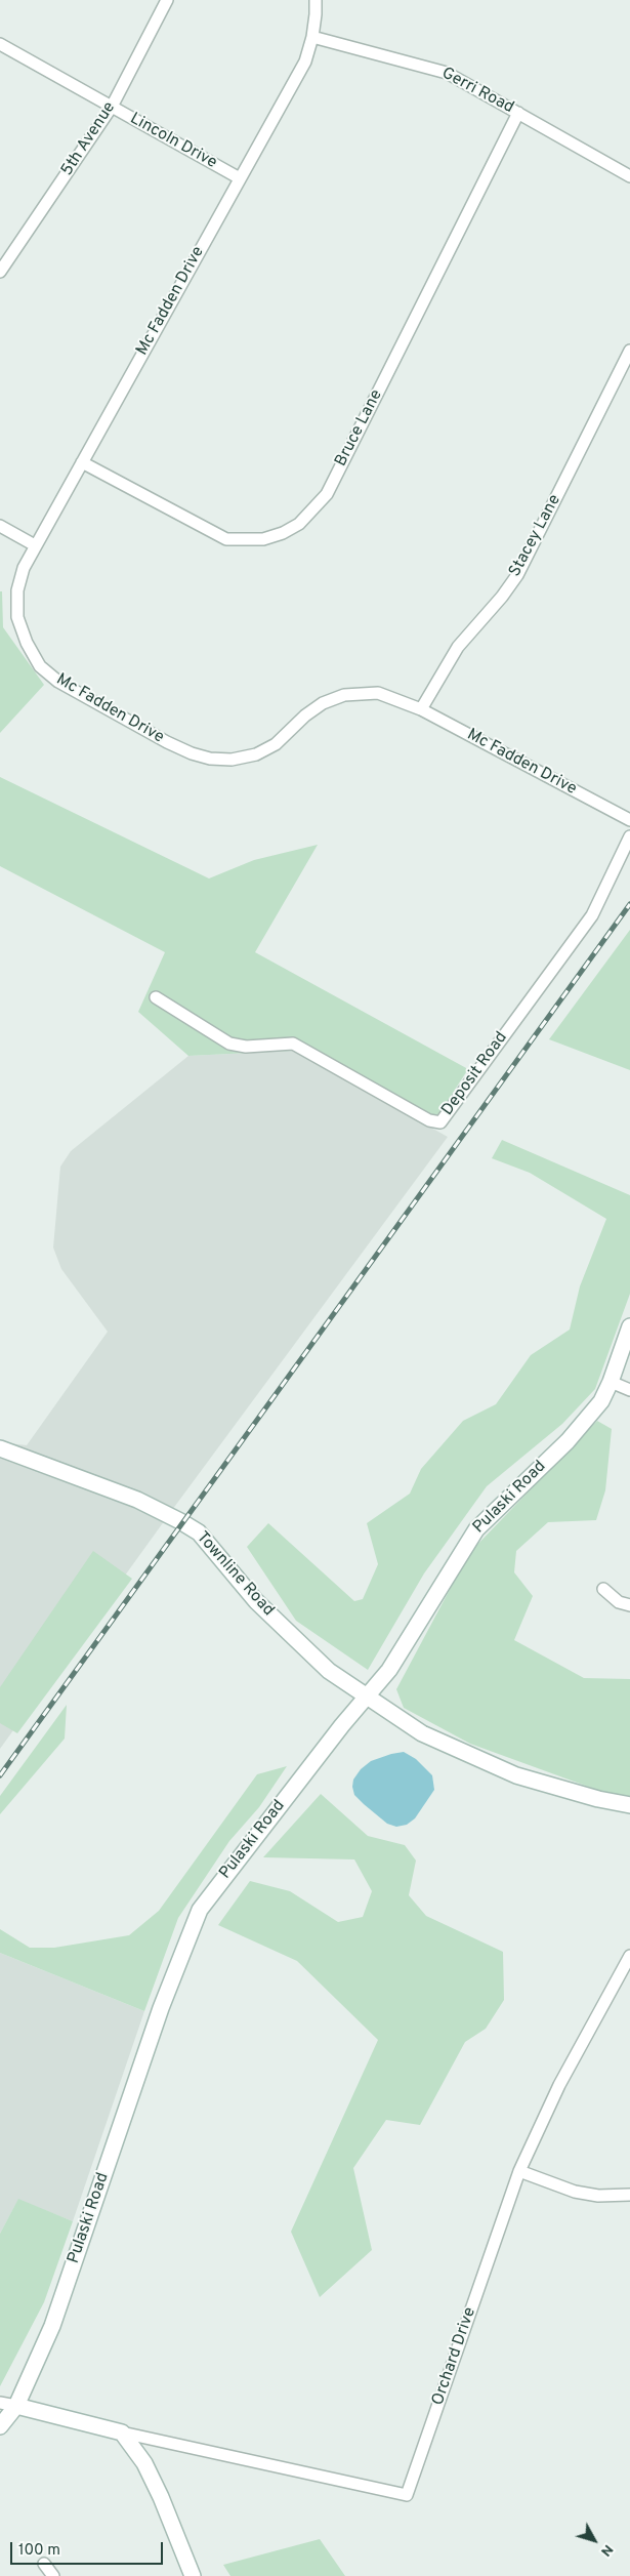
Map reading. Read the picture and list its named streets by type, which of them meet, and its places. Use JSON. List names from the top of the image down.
{
  "streets": {
    "main road": ["Pulaski Road", "Townline Road"],
    "street": [
      "Gerri Road",
      "5th Avenue",
      "Lincoln Drive",
      "Mc Fadden Drive",
      "Bruce Lane",
      "Stacey Lane",
      "Deposit Road",
      "Orchard Drive"
    ]
  },
  "crossings": [
    ["Gerri Road", "Mc Fadden Drive"],
    ["Gerri Road", "Bruce Lane"],
    ["5th Avenue", "Lincoln Drive"],
    ["Lincoln Drive", "Mc Fadden Drive"],
    ["Mc Fadden Drive", "Bruce Lane"],
    ["Mc Fadden Drive", "Stacey Lane"],
    ["Pulaski Road", "Townline Road"]
  ],
  "scale_bar": "100 m",
  "north": "bottom right"
}
